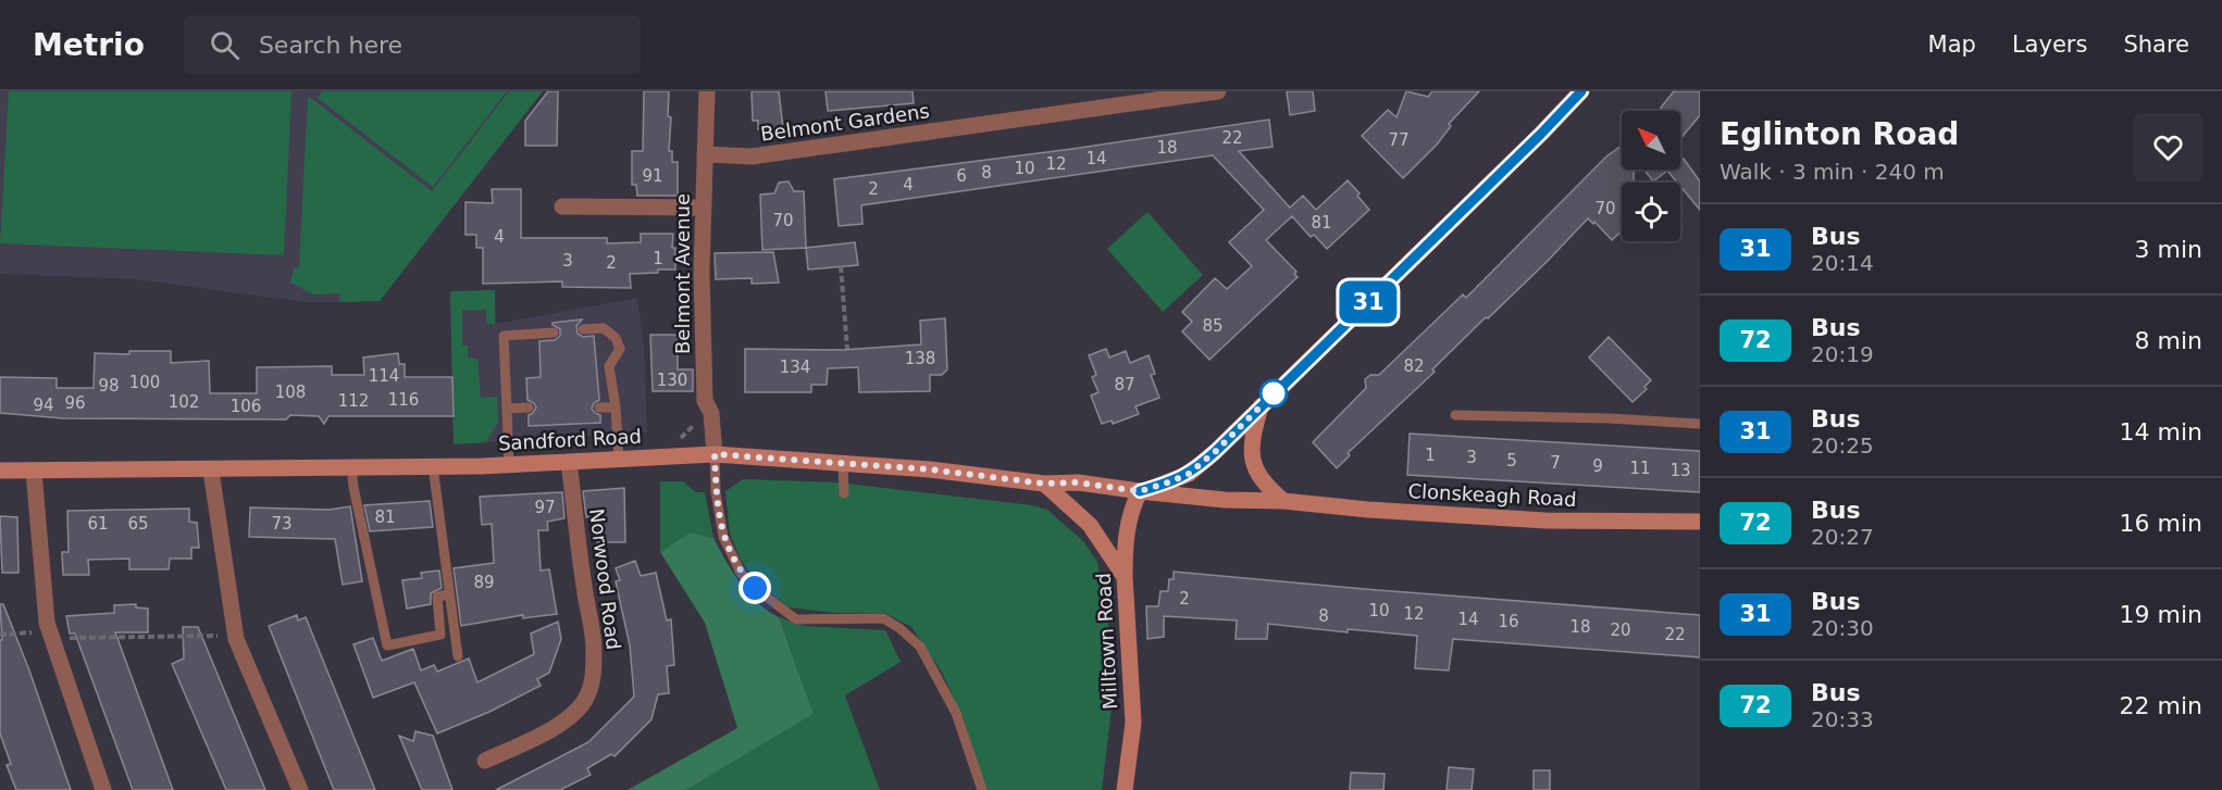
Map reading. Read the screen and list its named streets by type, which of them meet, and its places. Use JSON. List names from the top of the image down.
{
  "streets": {
    "main road": ["Sandford Road", "Clonskeagh Road", "Milltown Road"],
    "street": ["Belmont Gardens", "Belmont Avenue", "Norwood Road"]
  },
  "crossings": [
    ["Belmont Gardens", "Belmont Avenue"],
    ["Belmont Avenue", "Sandford Road"],
    ["Sandford Road", "Clonskeagh Road"],
    ["Sandford Road", "Norwood Road"],
    ["Sandford Road", "Milltown Road"],
    ["Clonskeagh Road", "Milltown Road"]
  ],
  "lines": ["bus line 31"],
  "house_numbers": [
    "22",
    "77",
    "18",
    "14",
    "12",
    "10",
    "8",
    "91",
    "6",
    "4",
    "2",
    "70",
    "70",
    "81",
    "4",
    "1",
    "3",
    "2",
    "85",
    "138",
    "82",
    "134",
    "114",
    "130",
    "100",
    "87",
    "98",
    "108",
    "116",
    "112",
    "102",
    "96",
    "94",
    "106",
    "1",
    "3",
    "5",
    "7",
    "9",
    "11",
    "13",
    "97",
    "81",
    "61",
    "65",
    "73",
    "89",
    "2",
    "10",
    "12",
    "8",
    "14",
    "16",
    "18",
    "20",
    "22"
  ],
  "north": "top left",
  "page": {
    "header": "Metrio",
    "search": "Search here",
    "nav": ["Map", "Layers", "Share"],
    "on_map": "31",
    "heading": ["Eglinton Road", "Walk · 3 min · 240 m"],
    "list": [
      {
        "mark": "31",
        "name": "Bus",
        "note": "20:14",
        "value": "3 min"
      },
      {
        "mark": "72",
        "name": "Bus",
        "note": "20:19",
        "value": "8 min"
      },
      {
        "mark": "31",
        "name": "Bus",
        "note": "20:25",
        "value": "14 min"
      },
      {
        "mark": "72",
        "name": "Bus",
        "note": "20:27",
        "value": "16 min"
      },
      {
        "mark": "31",
        "name": "Bus",
        "note": "20:30",
        "value": "19 min"
      },
      {
        "mark": "72",
        "name": "Bus",
        "note": "20:33",
        "value": "22 min"
      }
    ]
  }
}
